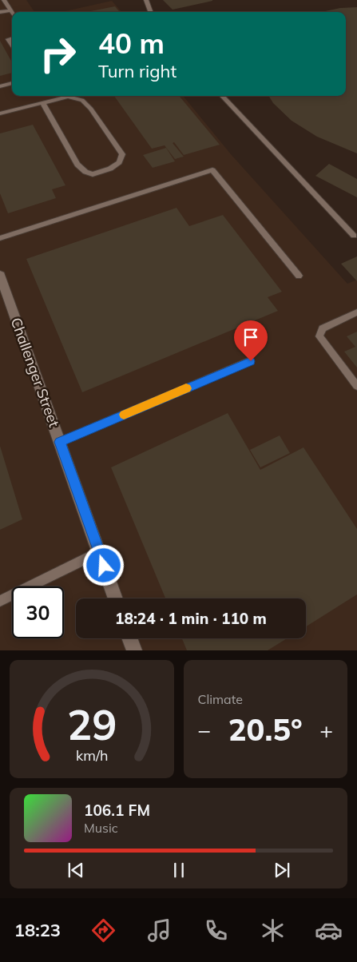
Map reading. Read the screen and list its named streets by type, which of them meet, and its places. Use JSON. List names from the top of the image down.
{
  "streets": {
    "street": ["Challenger Street"]
  },
  "page": {
    "turn": ["40 m", "Turn right"],
    "limit": "30",
    "trip": "18:24 · 1 min · 110 m",
    "tile": "Climate",
    "heat": ["−", "20.5°", "+"],
    "song": ["106.1 FM", "Music"],
    "tabs": "18:23",
    "gauge": ["29", "km/h"]
  }
}
